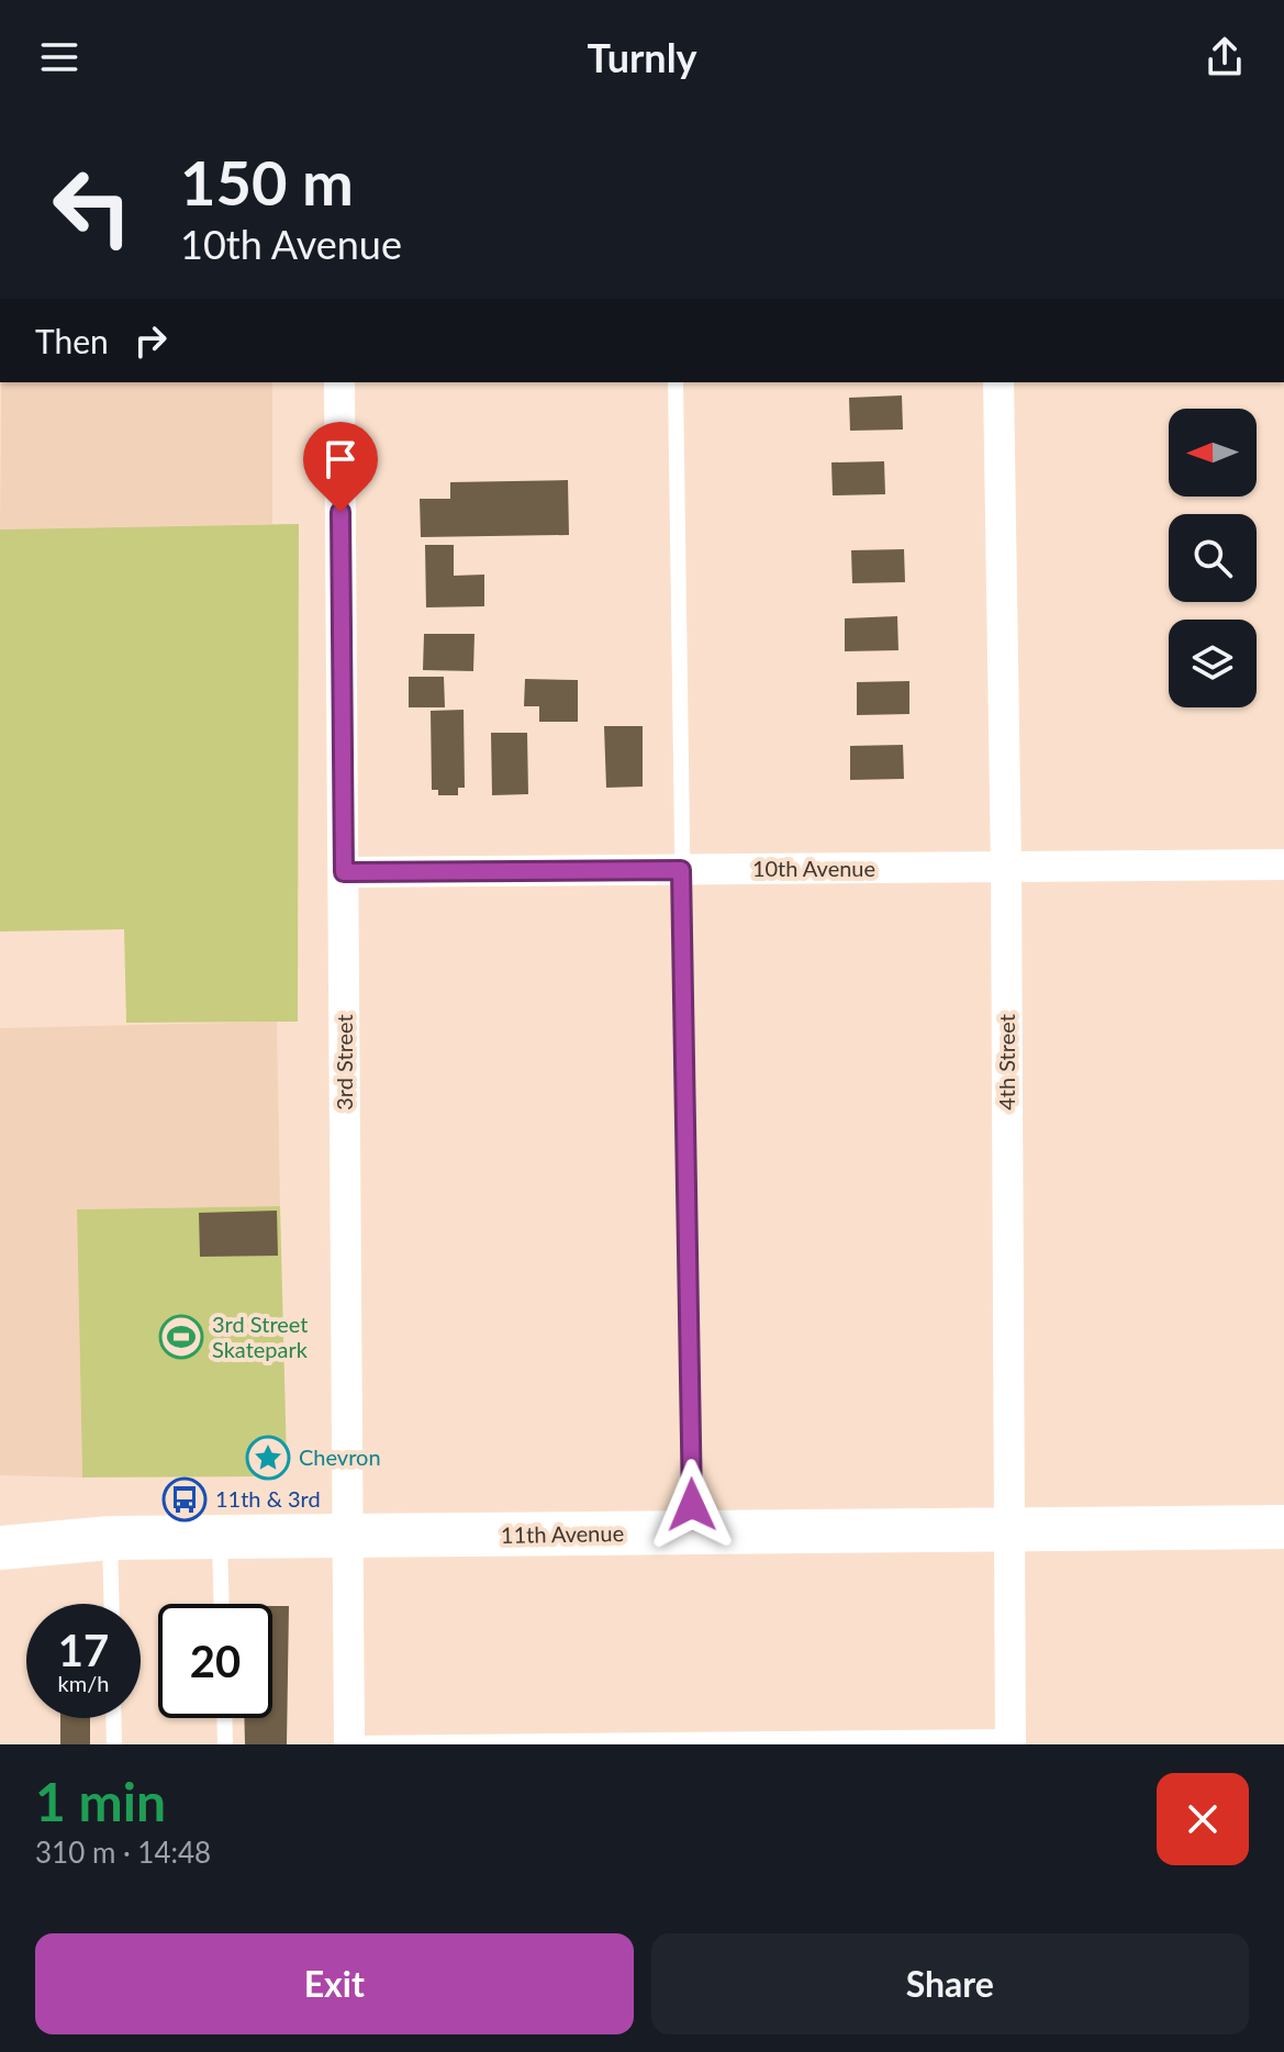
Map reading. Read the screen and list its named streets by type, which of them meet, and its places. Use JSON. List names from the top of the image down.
{
  "streets": {
    "main road": ["11th Avenue"],
    "street": ["10th Avenue", "3rd Street", "4th Street"]
  },
  "crossings": [
    ["10th Avenue", "3rd Street"],
    ["10th Avenue", "4th Street"],
    ["3rd Street", "11th Avenue"],
    ["4th Street", "11th Avenue"]
  ],
  "places": {
    "sports": ["3rd Street Skatepark"],
    "place": ["Chevron"],
    "bus stop": ["11th & 3rd"]
  },
  "north": "left",
  "page": {
    "header": "Turnly",
    "turn": ["150 m", "10th Avenue"],
    "then": "Then",
    "speed": "17 km/h",
    "limit": "20",
    "heading": ["1 min", "310 m · 14:48"],
    "buttons": ["Exit", "Share"]
  }
}
